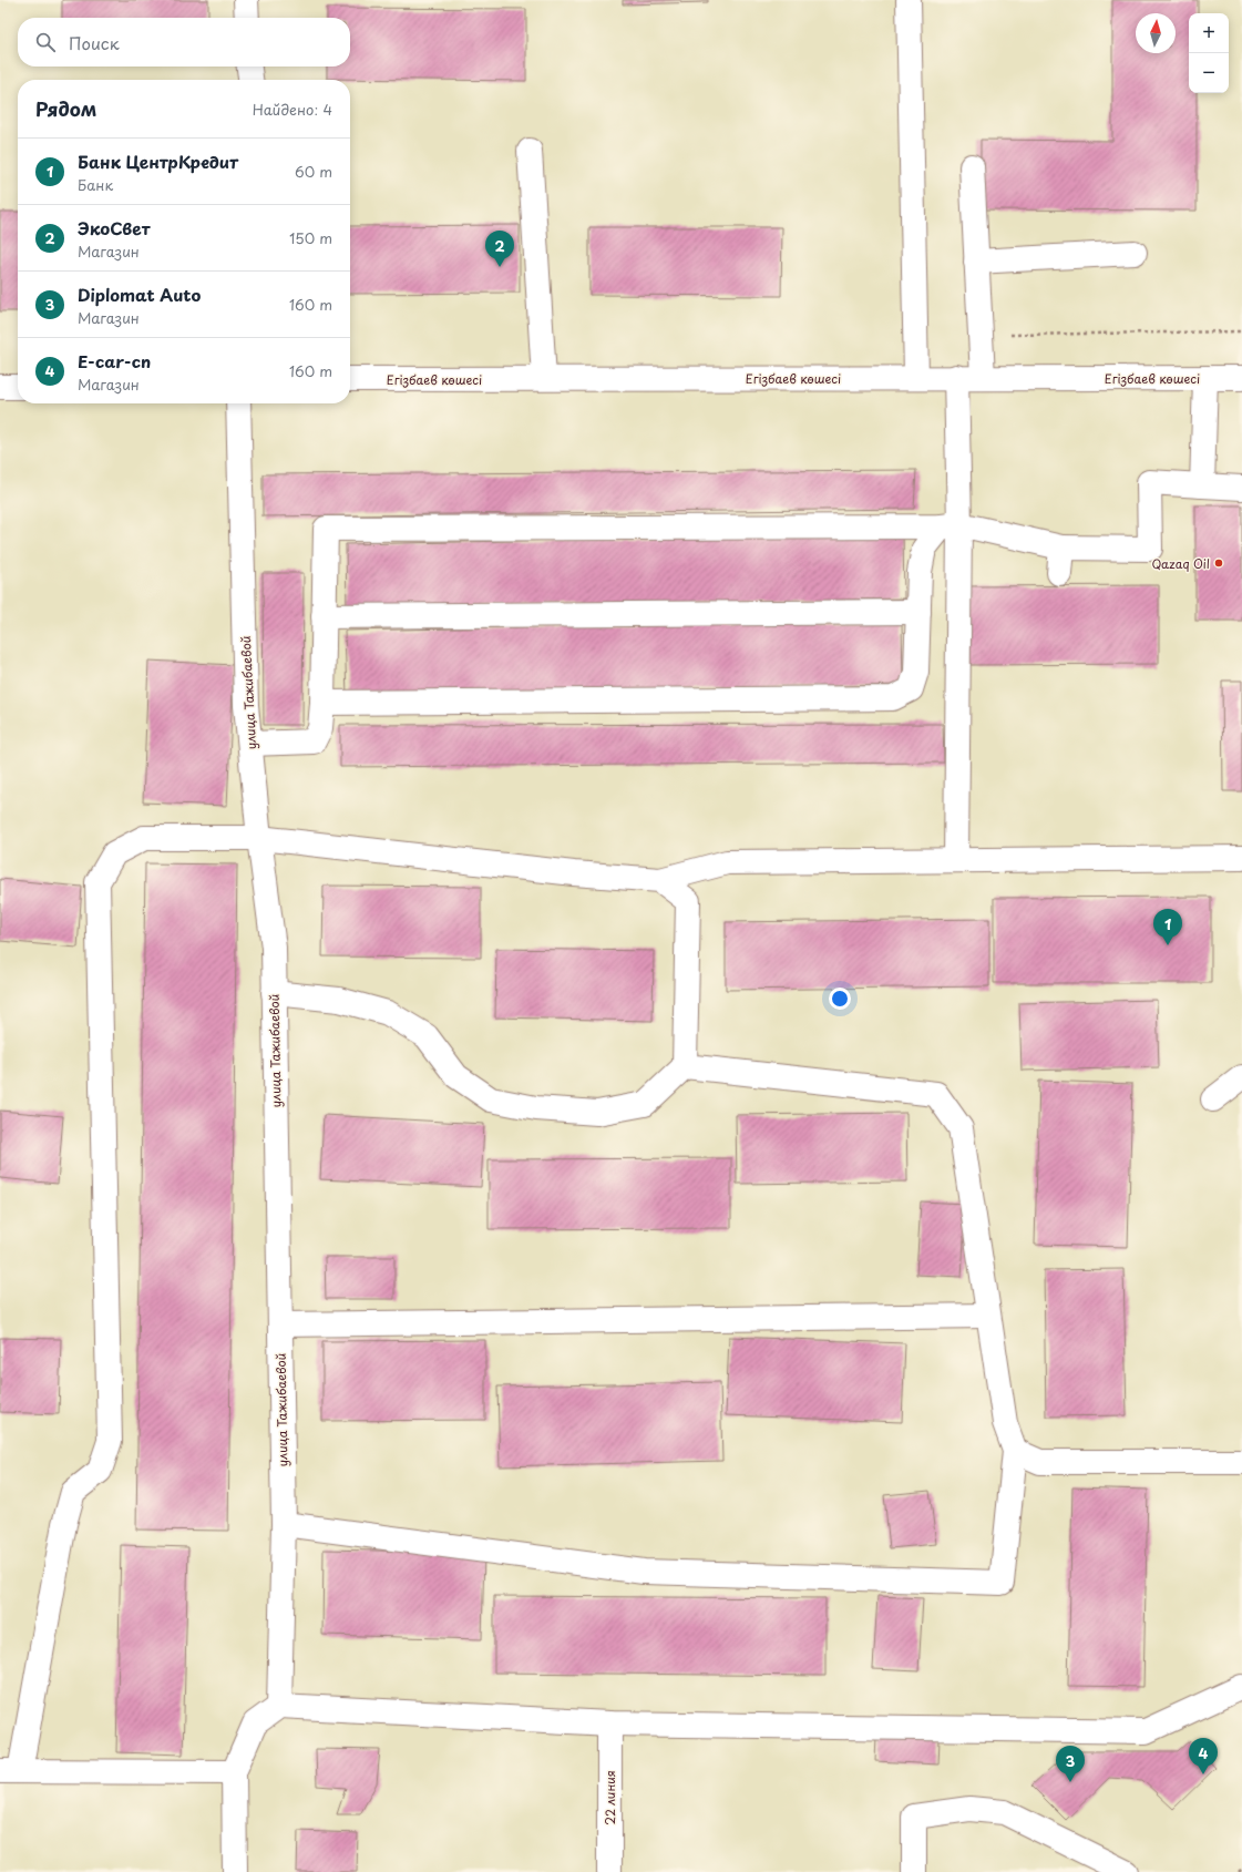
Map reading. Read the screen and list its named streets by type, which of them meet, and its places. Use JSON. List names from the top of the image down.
{
  "streets": {
    "street": ["Егізбаев көшесі", "улица Тажибаевой", "22 линия"]
  },
  "places": ["Qazaq Oil"],
  "north": "top",
  "page": {
    "map_buttons": ["+", "−"],
    "search": "Поиск",
    "heading": ["Рядом", "Найдено: 4"],
    "list": [
      {
        "mark": "1",
        "name": "Банк ЦентрКредит",
        "note": "Банк",
        "value": "60 m"
      },
      {
        "mark": "2",
        "name": "ЭкоСвет",
        "note": "Магазин",
        "value": "150 m"
      },
      {
        "mark": "3",
        "name": "Diplomat Auto",
        "note": "Магазин",
        "value": "160 m"
      },
      {
        "mark": "4",
        "name": "E-car-cn",
        "note": "Магазин",
        "value": "160 m"
      }
    ],
    "pins": [
      "2",
      "1",
      "4",
      "3"
    ]
  }
}
